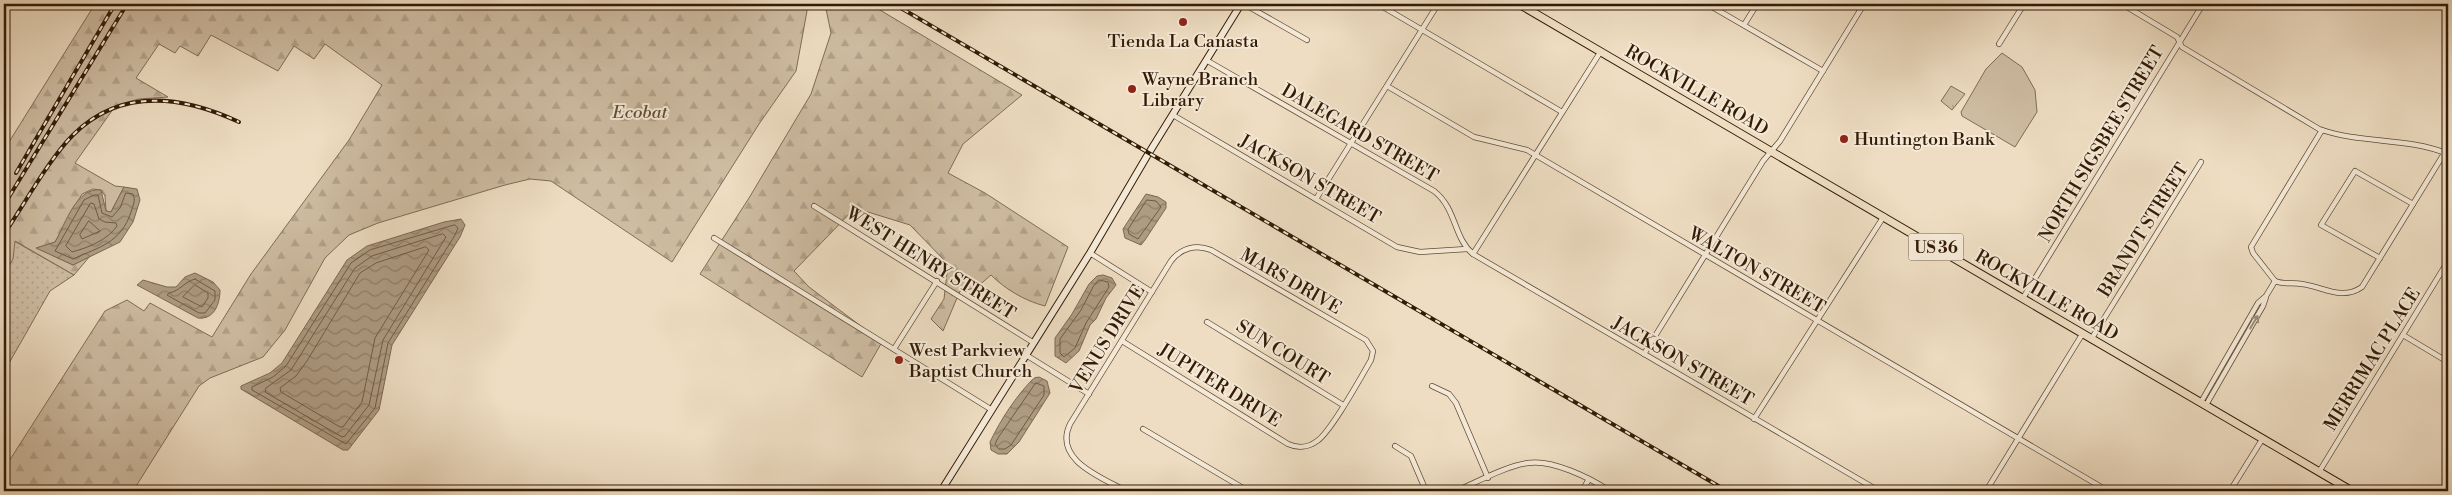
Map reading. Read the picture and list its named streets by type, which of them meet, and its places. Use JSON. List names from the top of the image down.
{
  "streets": {
    "main road": ["ROCKVILLE ROAD", "US 36"],
    "street": [
      "DALEGARD STREET",
      "NORTH SIGSBEE STREET",
      "JACKSON STREET",
      "BRANDT STREET",
      "WEST HENRY STREET",
      "WALTON STREET",
      "MARS DRIVE",
      "VENUS DRIVE",
      "SUN COURT",
      "MERRIMAC PLACE",
      "JUPITER DRIVE"
    ]
  },
  "crossings": [
    ["ROCKVILLE ROAD", "NORTH SIGSBEE STREET"],
    ["ROCKVILLE ROAD", "BRANDT STREET"],
    ["ROCKVILLE ROAD", "MERRIMAC PLACE"],
    ["DALEGARD STREET", "JACKSON STREET"],
    ["MARS DRIVE", "VENUS DRIVE"],
    ["MARS DRIVE", "SUN COURT"],
    ["MARS DRIVE", "JUPITER DRIVE"],
    ["VENUS DRIVE", "JUPITER DRIVE"],
    ["SUN COURT", "JUPITER DRIVE"]
  ],
  "parks": ["Ecobat"],
  "places": [
    "Tienda La Canasta",
    "Wayne Branch Library",
    "Huntington Bank",
    "West Parkview Baptist Church"
  ]
}
